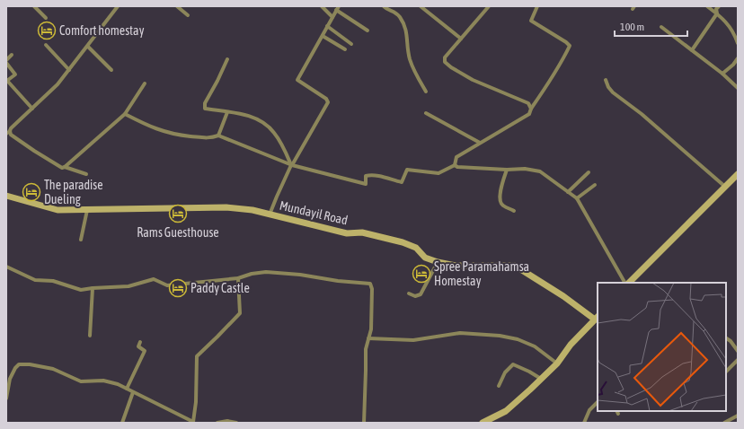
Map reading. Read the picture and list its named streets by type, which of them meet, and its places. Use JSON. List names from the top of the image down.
{
  "streets": {
    "main road": ["Mundayil Road"]
  },
  "places": {
    "hotel": [
      "Comfort homestay",
      "The paradise Dueling",
      "Rams Guesthouse",
      "Spree Paramahamsa Homestay",
      "Paddy Castle"
    ]
  },
  "scale_bar": "100 m"
}
